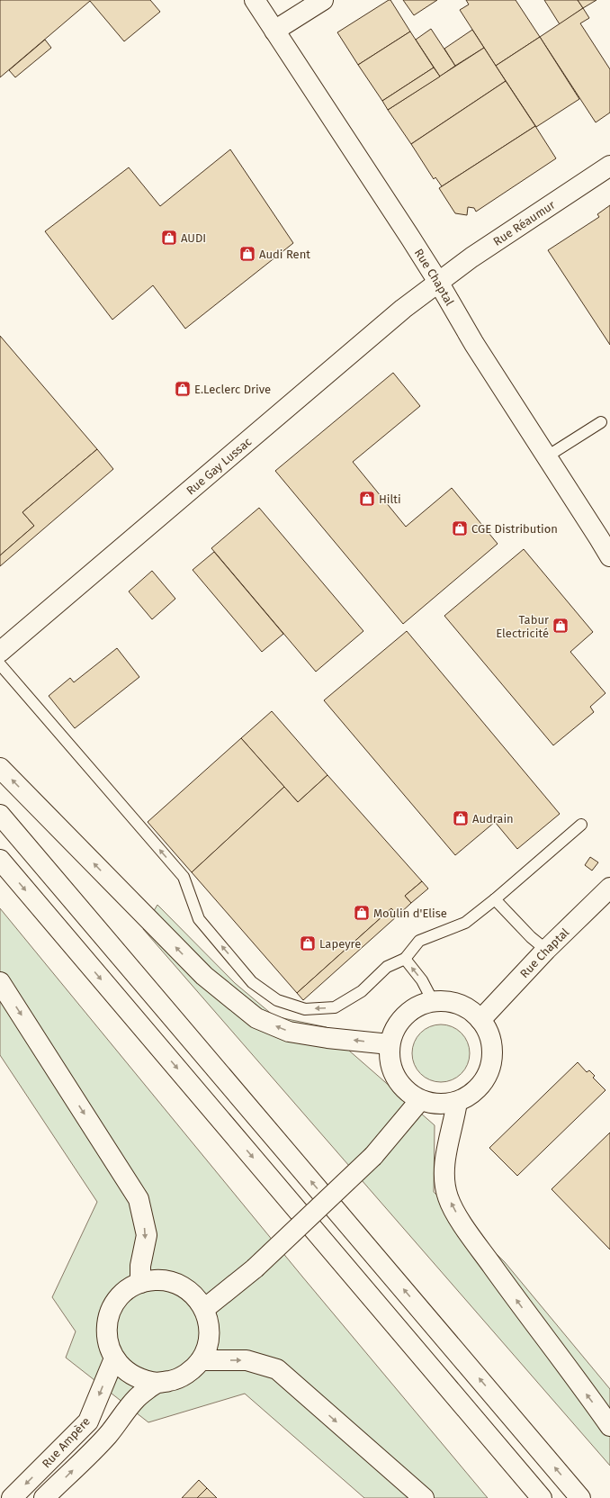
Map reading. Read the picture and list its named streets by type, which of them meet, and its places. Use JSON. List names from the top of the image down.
{
  "streets": {
    "main road": [
      "Rue Réaumur",
      "Rue Chaptal",
      "Rue Gay Lussac",
      "Rue Ampère"
    ]
  },
  "crossings": [
    ["Rue Réaumur", "Rue Chaptal"],
    ["Rue Réaumur", "Rue Gay Lussac"],
    ["Rue Chaptal", "Rue Gay Lussac"]
  ],
  "places": {
    "shop": [
      "AUDI",
      "Audi Rent",
      "E.Leclerc Drive",
      "Hilti",
      "CGE Distribution",
      "Tabur Electricité",
      "Audrain",
      "Moulin d'Elise",
      "Lapeyre"
    ]
  }
}
